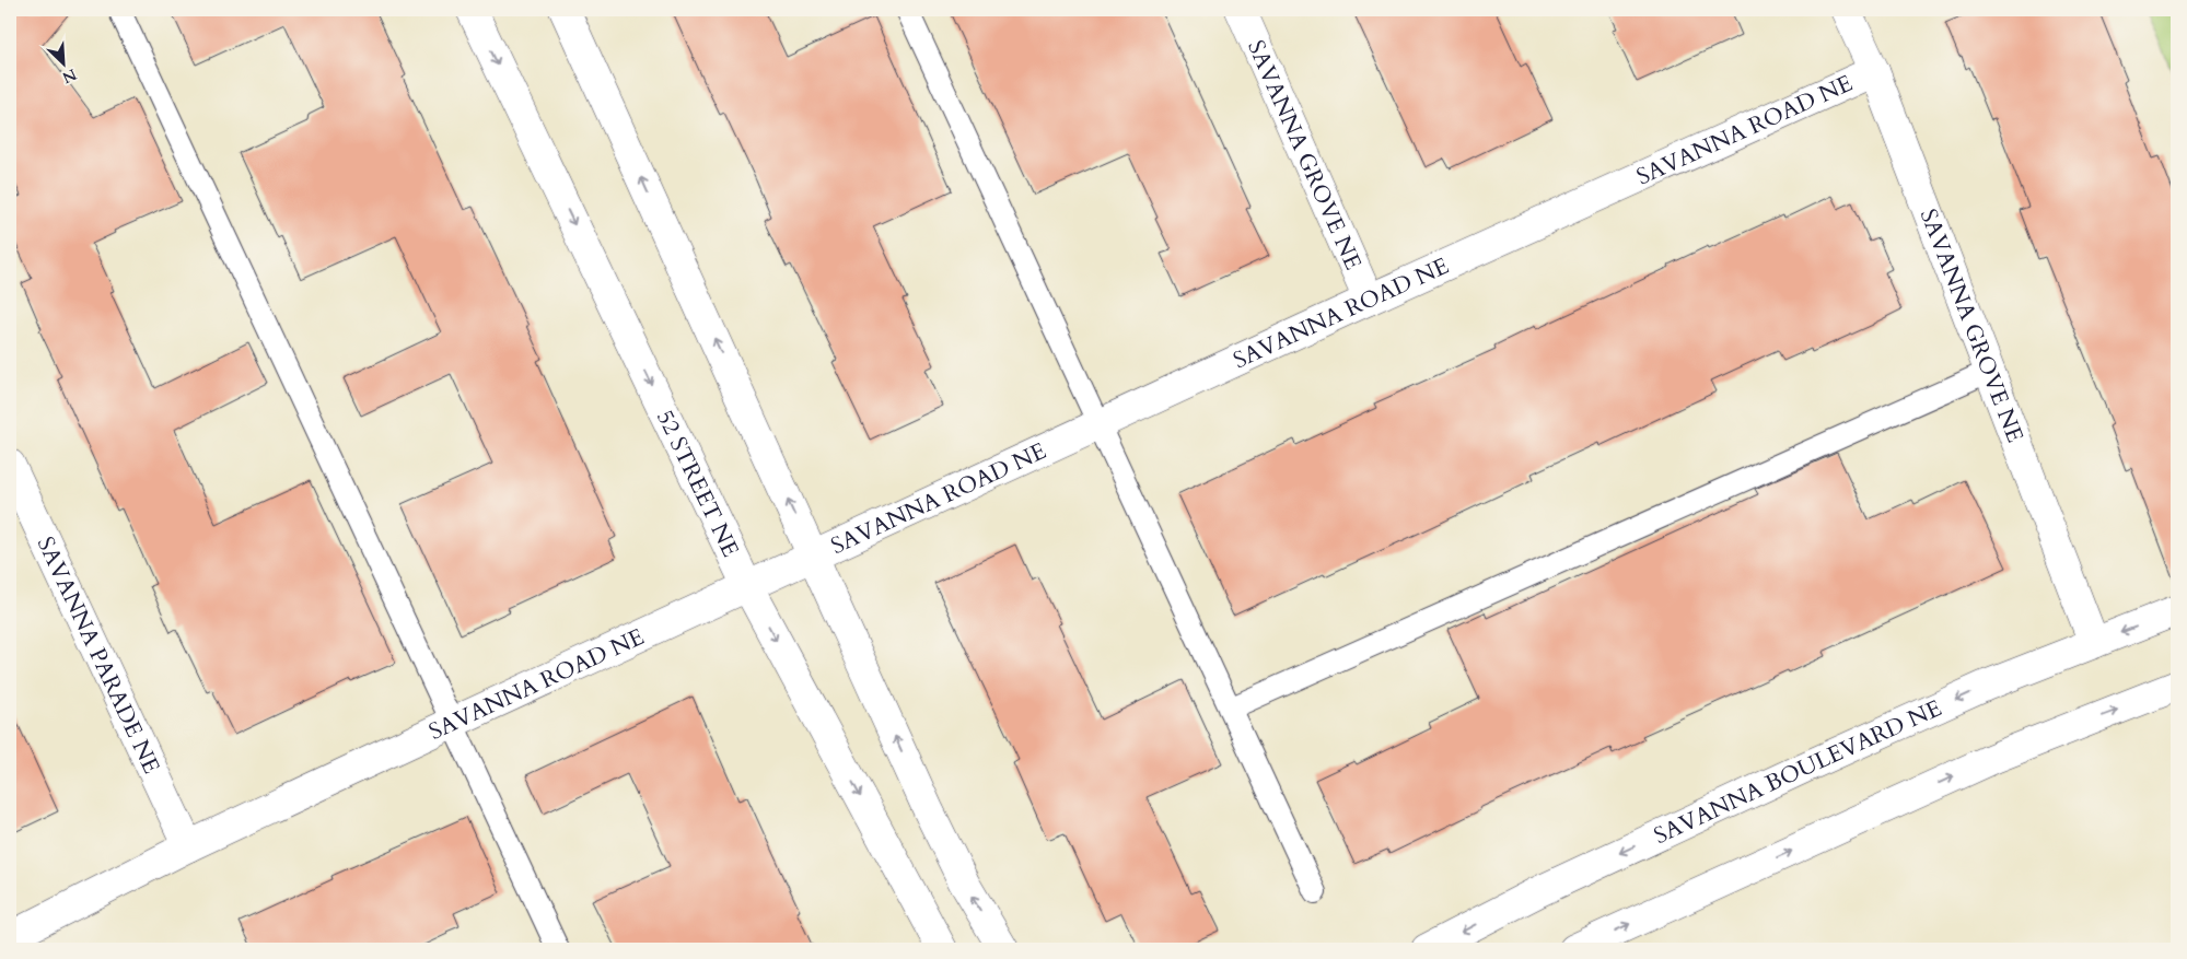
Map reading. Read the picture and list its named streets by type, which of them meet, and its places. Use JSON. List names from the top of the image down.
{
  "streets": {
    "street": [
      "SAVANNA ROAD NE",
      "SAVANNA GROVE NE",
      "52 STREET NE",
      "SAVANNA PARADE NE",
      "SAVANNA BOULEVARD NE"
    ]
  },
  "crossings": [
    ["SAVANNA ROAD NE", "SAVANNA GROVE NE"],
    ["SAVANNA ROAD NE", "52 STREET NE"],
    ["SAVANNA ROAD NE", "SAVANNA PARADE NE"],
    ["SAVANNA GROVE NE", "SAVANNA BOULEVARD NE"]
  ],
  "north": "bottom right"
}
